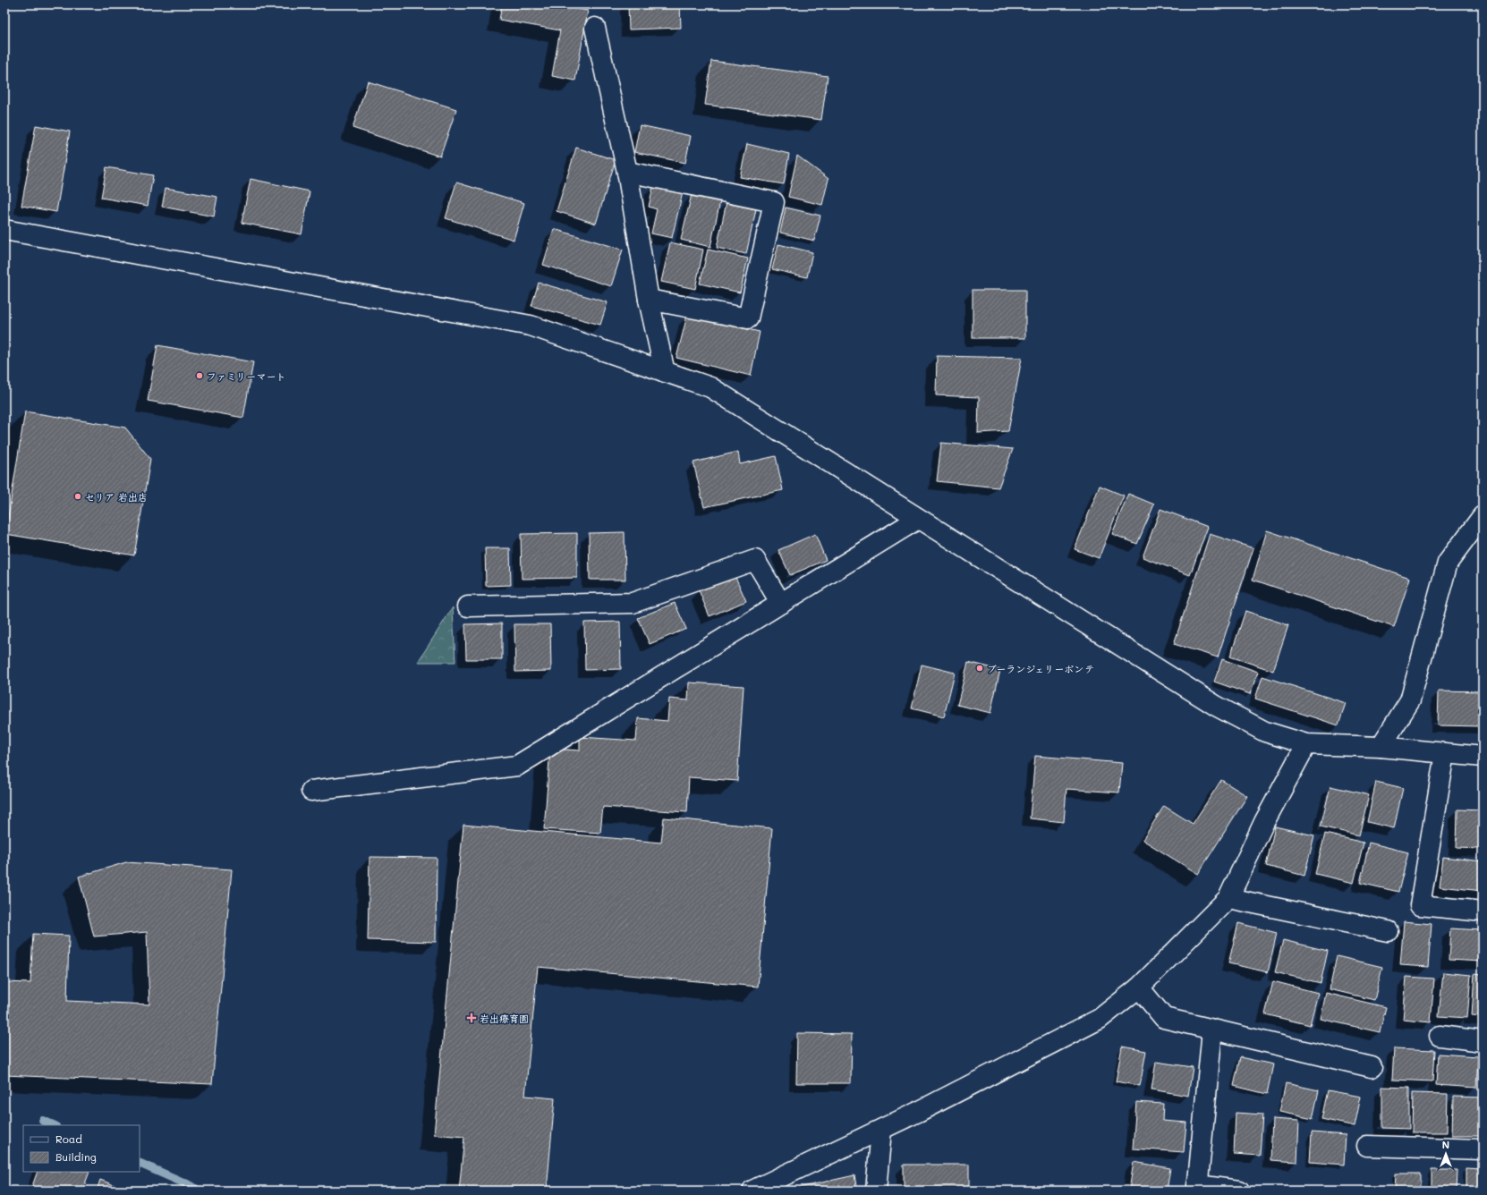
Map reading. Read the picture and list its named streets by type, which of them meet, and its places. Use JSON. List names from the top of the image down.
{
  "places": {
    "other": ["ファミリーマート", "セリア 岩出店", "ブーランジェリーボンテ"],
    "health": ["岩出療育園"]
  },
  "legend": ["Road", "Building"],
  "north": "top"
}
